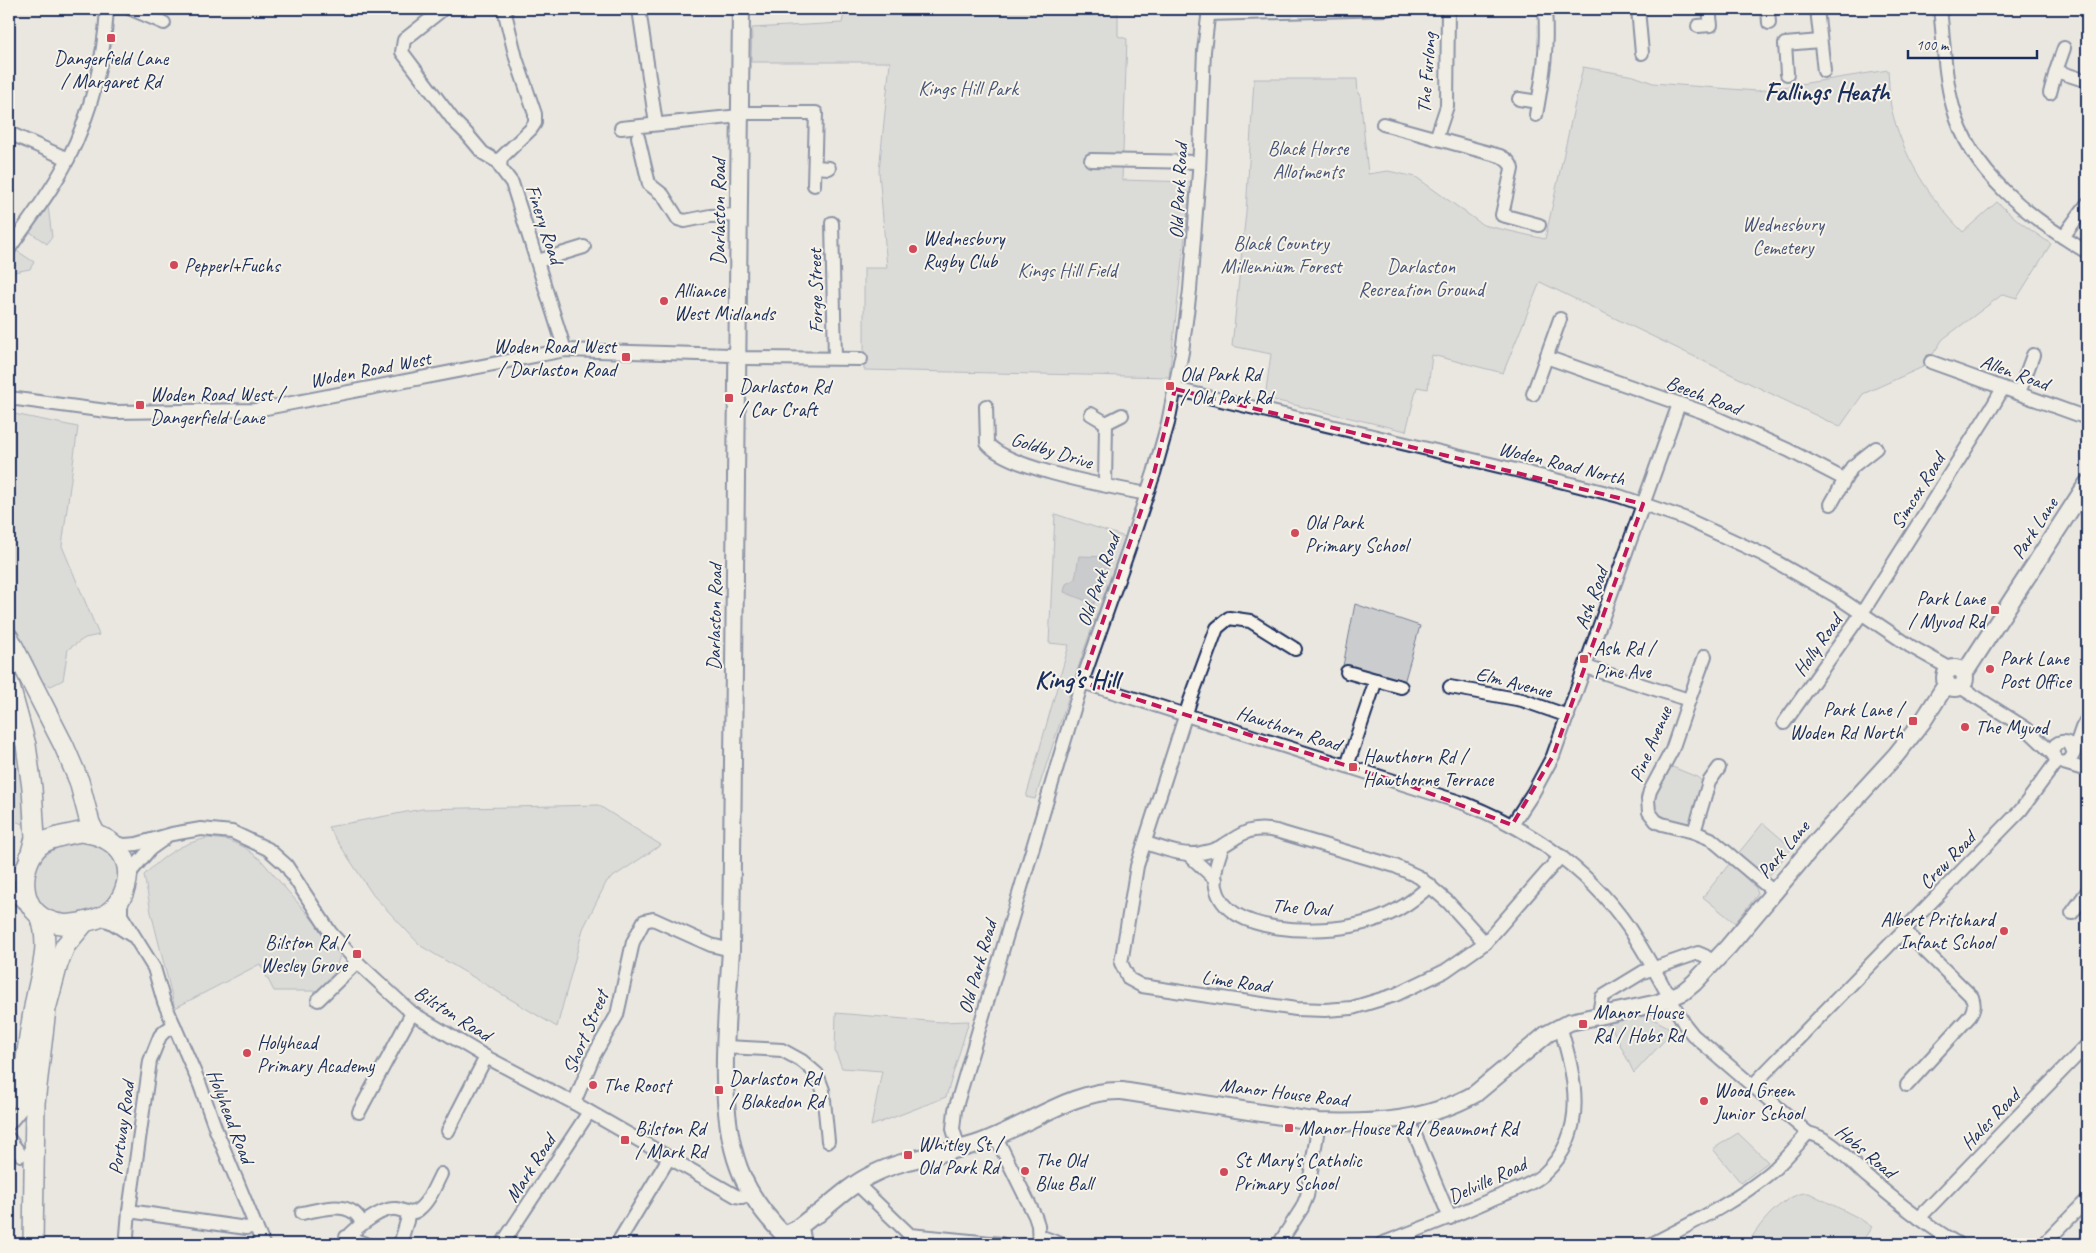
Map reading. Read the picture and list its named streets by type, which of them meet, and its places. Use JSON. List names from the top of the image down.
{
  "streets": {
    "main road": ["Darlaston Road", "Park Lane", "Manor House Road"],
    "street": [
      "The Furlong",
      "Old Park Road",
      "Finery Road",
      "Forge Street",
      "Woden Road West",
      "Allen Road",
      "Beech Road",
      "Goldby Drive",
      "Woden Road North",
      "Simcox Road",
      "Ash Road",
      "Holly Road",
      "Elm Avenue",
      "Hawthorn Road",
      "Pine Avenue",
      "Crew Road",
      "The Oval",
      "Lime Road",
      "Bilston Road",
      "Short Street",
      "Holyhead Road",
      "Hales Road",
      "Portway Road",
      "Hobs Road",
      "Mark Road",
      "Delville Road"
    ]
  },
  "crossings": [
    ["Old Park Road", "Goldby Drive"],
    ["Old Park Road", "Woden Road North"],
    ["Old Park Road", "Hawthorn Road"],
    ["Old Park Road", "Manor House Road"],
    ["Darlaston Road", "Forge Street"],
    ["Darlaston Road", "Woden Road West"],
    ["Darlaston Road", "Bilston Road"],
    ["Darlaston Road", "Short Street"],
    ["Darlaston Road", "Manor House Road"],
    ["Finery Road", "Woden Road West"],
    ["Forge Street", "Woden Road West"],
    ["Allen Road", "Simcox Road"],
    ["Beech Road", "Ash Road"],
    ["Woden Road North", "Simcox Road"],
    ["Woden Road North", "Park Lane"],
    ["Woden Road North", "Ash Road"],
    ["Woden Road North", "Holly Road"],
    ["Woden Road North", "Crew Road"],
    ["Simcox Road", "Holly Road"],
    ["Park Lane", "Hawthorn Road"],
    ["Park Lane", "Pine Avenue"],
    ["Park Lane", "Manor House Road"],
    ["Park Lane", "Hobs Road"],
    ["Ash Road", "Elm Avenue"],
    ["Ash Road", "Hawthorn Road"],
    ["Ash Road", "Pine Avenue"],
    ["Hawthorn Road", "Lime Road"],
    ["Hawthorn Road", "Manor House Road"],
    ["Hawthorn Road", "Hobs Road"],
    ["Crew Road", "Hobs Road"],
    ["Bilston Road", "Short Street"],
    ["Bilston Road", "Holyhead Road"],
    ["Bilston Road", "Mark Road"],
    ["Manor House Road", "Hobs Road"],
    ["Manor House Road", "Delville Road"],
    ["Holyhead Road", "Portway Road"],
    ["Hales Road", "Hobs Road"]
  ],
  "districts": ["Fallings Heath", "King’s Hill"],
  "parks": [
    "Kings Hill Park",
    "Black Horse Allotments",
    "Wednesbury Cemetery",
    "Black Country Millennium Forest",
    "Darlaston Recreation Ground",
    "Kings Hill Field"
  ],
  "places": {
    "transit": [
      "Dangerfield Lane / Margaret Rd",
      "Woden Road West / Darlaston Road",
      "Old Park Rd / Old Park Rd",
      "Darlaston Rd / Car Craft",
      "Woden Road West / Dangerfield Lane",
      "Park Lane / Myvod Rd",
      "Ash Rd / Pine Ave",
      "Park Lane / Woden Rd North",
      "Hawthorn Rd / Hawthorne Terrace",
      "Bilston Rd / Wesley Grove",
      "Manor House Rd / Hobs Rd",
      "Darlaston Rd / Blakedon Rd",
      "Manor House Rd / Beaumont Rd",
      "Bilston Rd / Mark Rd",
      "Whitley St / Old Park Rd"
    ],
    "other": [
      "Wednesbury Rugby Club",
      "Pepperl+Fuchs",
      "Alliance West Midlands",
      "Old Park Primary School",
      "Park Lane Post Office",
      "The Myvod",
      "Albert Pritchard Infant School",
      "Holyhead Primary Academy",
      "The Roost",
      "Wood Green Junior School",
      "The Old Blue Ball",
      "St Mary's Catholic Primary School"
    ]
  },
  "scale_bar": "100 m"
}
